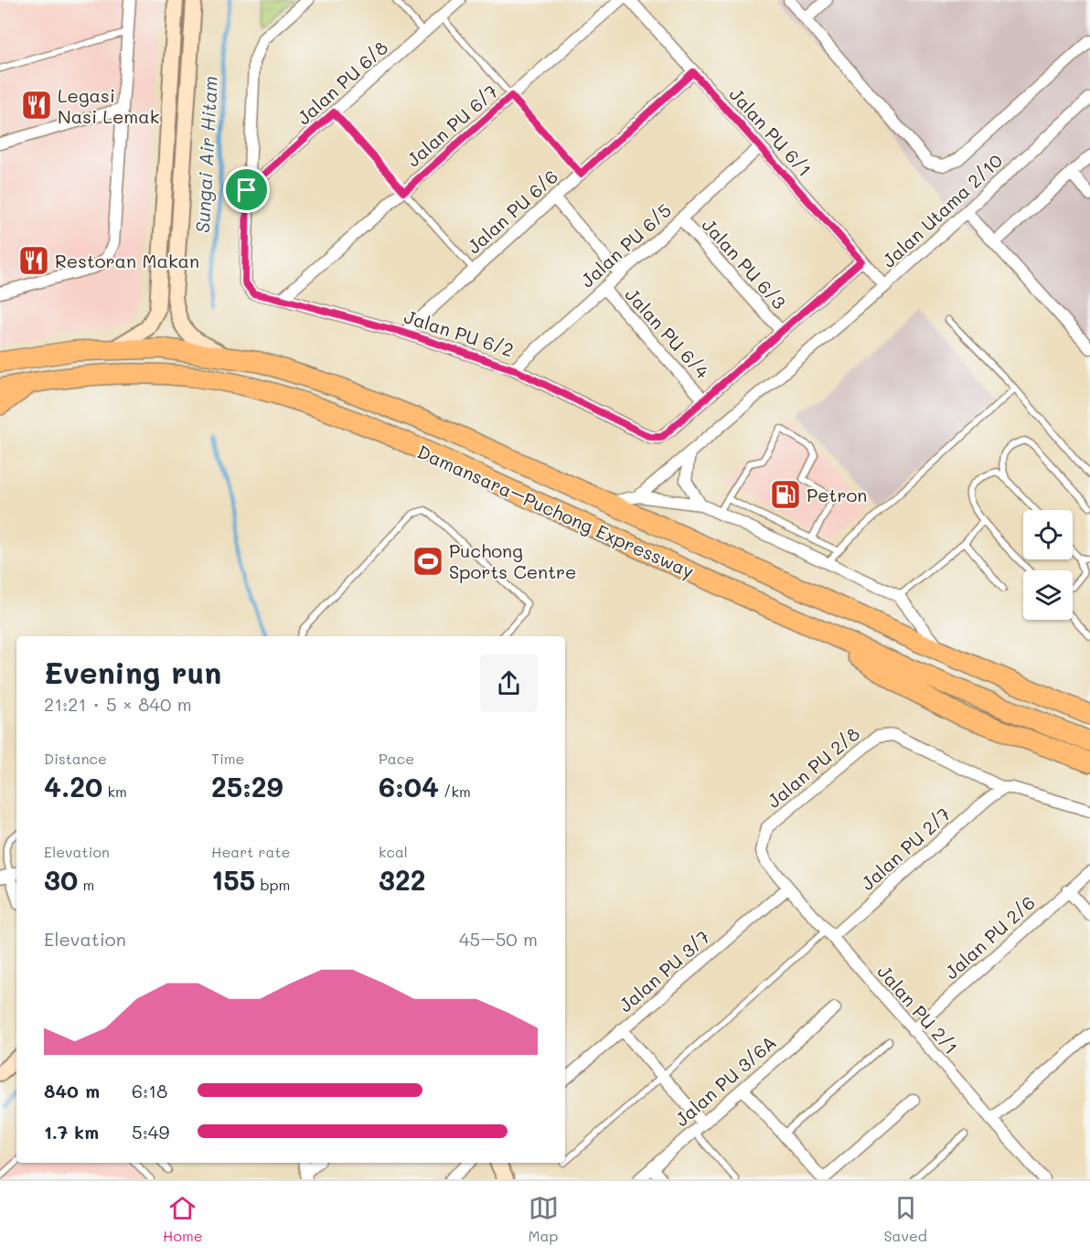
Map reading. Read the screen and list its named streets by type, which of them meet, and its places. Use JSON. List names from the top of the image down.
{
  "streets": {
    "highway": ["Damansara–Puchong Expressway"],
    "street": [
      "Jalan PU 6/8",
      "Jalan PU 6/7",
      "Jalan PU 6/1",
      "Jalan Utama 2/10",
      "Jalan PU 6/6",
      "Jalan PU 6/5",
      "Jalan PU 6/3",
      "Jalan PU 6/2",
      "Jalan PU 6/4",
      "Jalan PU 2/8",
      "Jalan PU 2/7",
      "Jalan PU 2/6",
      "Jalan PU 3/7",
      "Jalan PU 2/1",
      "Jalan PU 3/6A"
    ]
  },
  "crossings": [
    ["Jalan PU 6/8", "Jalan PU 6/2"],
    ["Jalan PU 6/7", "Jalan PU 6/2"],
    ["Jalan PU 6/1", "Jalan Utama 2/10"],
    ["Jalan PU 6/1", "Jalan PU 6/6"],
    ["Jalan PU 6/1", "Jalan PU 6/5"],
    ["Jalan PU 6/1", "Jalan PU 6/2"],
    ["Jalan Utama 2/10", "Damansara–Puchong Expressway"],
    ["Jalan PU 6/6", "Jalan PU 6/2"],
    ["Jalan PU 6/5", "Jalan PU 6/3"],
    ["Jalan PU 6/5", "Jalan PU 6/2"],
    ["Jalan PU 6/5", "Jalan PU 6/4"],
    ["Jalan PU 6/3", "Jalan PU 6/2"],
    ["Jalan PU 6/2", "Jalan PU 6/4"],
    ["Jalan PU 2/8", "Jalan PU 2/7"],
    ["Jalan PU 2/8", "Jalan PU 2/1"],
    ["Jalan PU 2/7", "Jalan PU 2/1"],
    ["Jalan PU 2/6", "Jalan PU 2/1"],
    ["Jalan PU 3/7", "Jalan PU 2/1"]
  ],
  "water": ["Sungai Air Hitam"],
  "places": {
    "restaurant": ["Legasi Nasi Lemak", "Restoran Makan"],
    "fuel station": ["Petron"],
    "sports": ["Puchong Sports Centre"]
  },
  "page": {
    "heading": ["Evening run", "21:21 · 5 × 840 m"],
    "stats": [
      ["Distance", "4.20 km"],
      ["Time", "25:29"],
      ["Pace", "6:04 /km"],
      ["Elevation", "30 m"],
      ["Heart rate", "155 bpm"],
      ["kcal", "322"]
    ],
    "chart": ["Elevation", "45–50 m"],
    "list": [
      {
        "name": "840 m",
        "note": "6:18"
      },
      {
        "name": "1.7 km",
        "note": "5:49"
      }
    ],
    "tabs": ["Home", "Map", "Saved"]
  }
}
